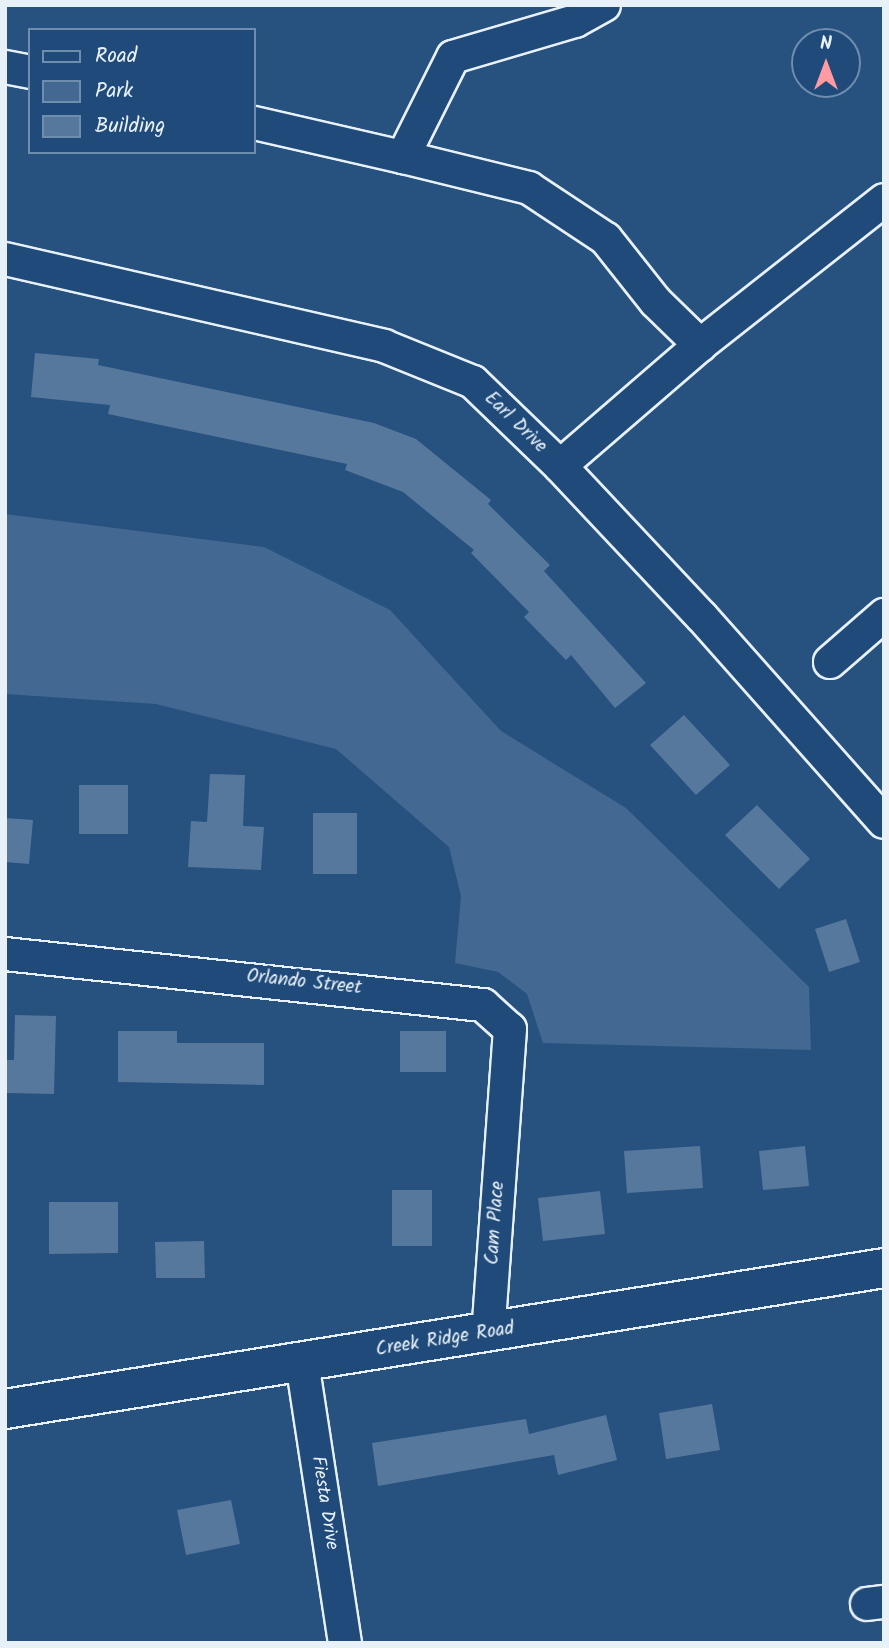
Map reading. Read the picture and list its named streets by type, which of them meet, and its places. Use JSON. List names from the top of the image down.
{
  "streets": {
    "main road": ["Creek Ridge Road"],
    "street": [
      "Earl Drive",
      "Orlando Street",
      "Cam Place",
      "Fiesta Drive"
    ]
  },
  "crossings": [
    ["Orlando Street", "Cam Place"],
    ["Cam Place", "Creek Ridge Road"],
    ["Creek Ridge Road", "Fiesta Drive"]
  ],
  "legend": ["Road", "Park", "Building"],
  "north": "top"
}
